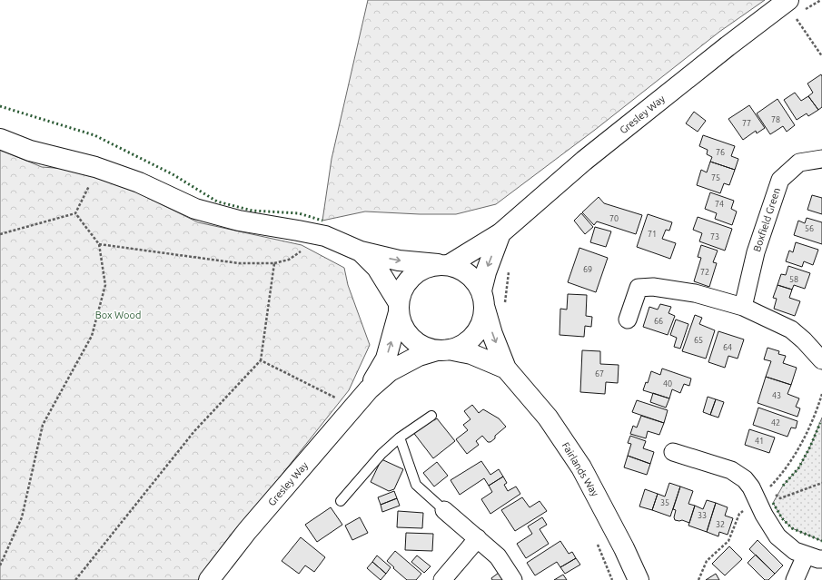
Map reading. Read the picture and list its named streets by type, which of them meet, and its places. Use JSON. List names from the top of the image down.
{
  "streets": {
    "main road": ["Gresley Way", "Fairlands Way"],
    "street": ["Boxfield Green"]
  },
  "crossings": [
    ["Gresley Way", "Fairlands Way"]
  ],
  "parks": ["Box Wood"],
  "house_numbers": [
    "78",
    "77",
    "76",
    "75",
    "74",
    "70",
    "56",
    "71",
    "73",
    "69",
    "72",
    "58",
    "66",
    "65",
    "64",
    "67",
    "40",
    "43",
    "42",
    "41",
    "35",
    "33",
    "32"
  ]
}
